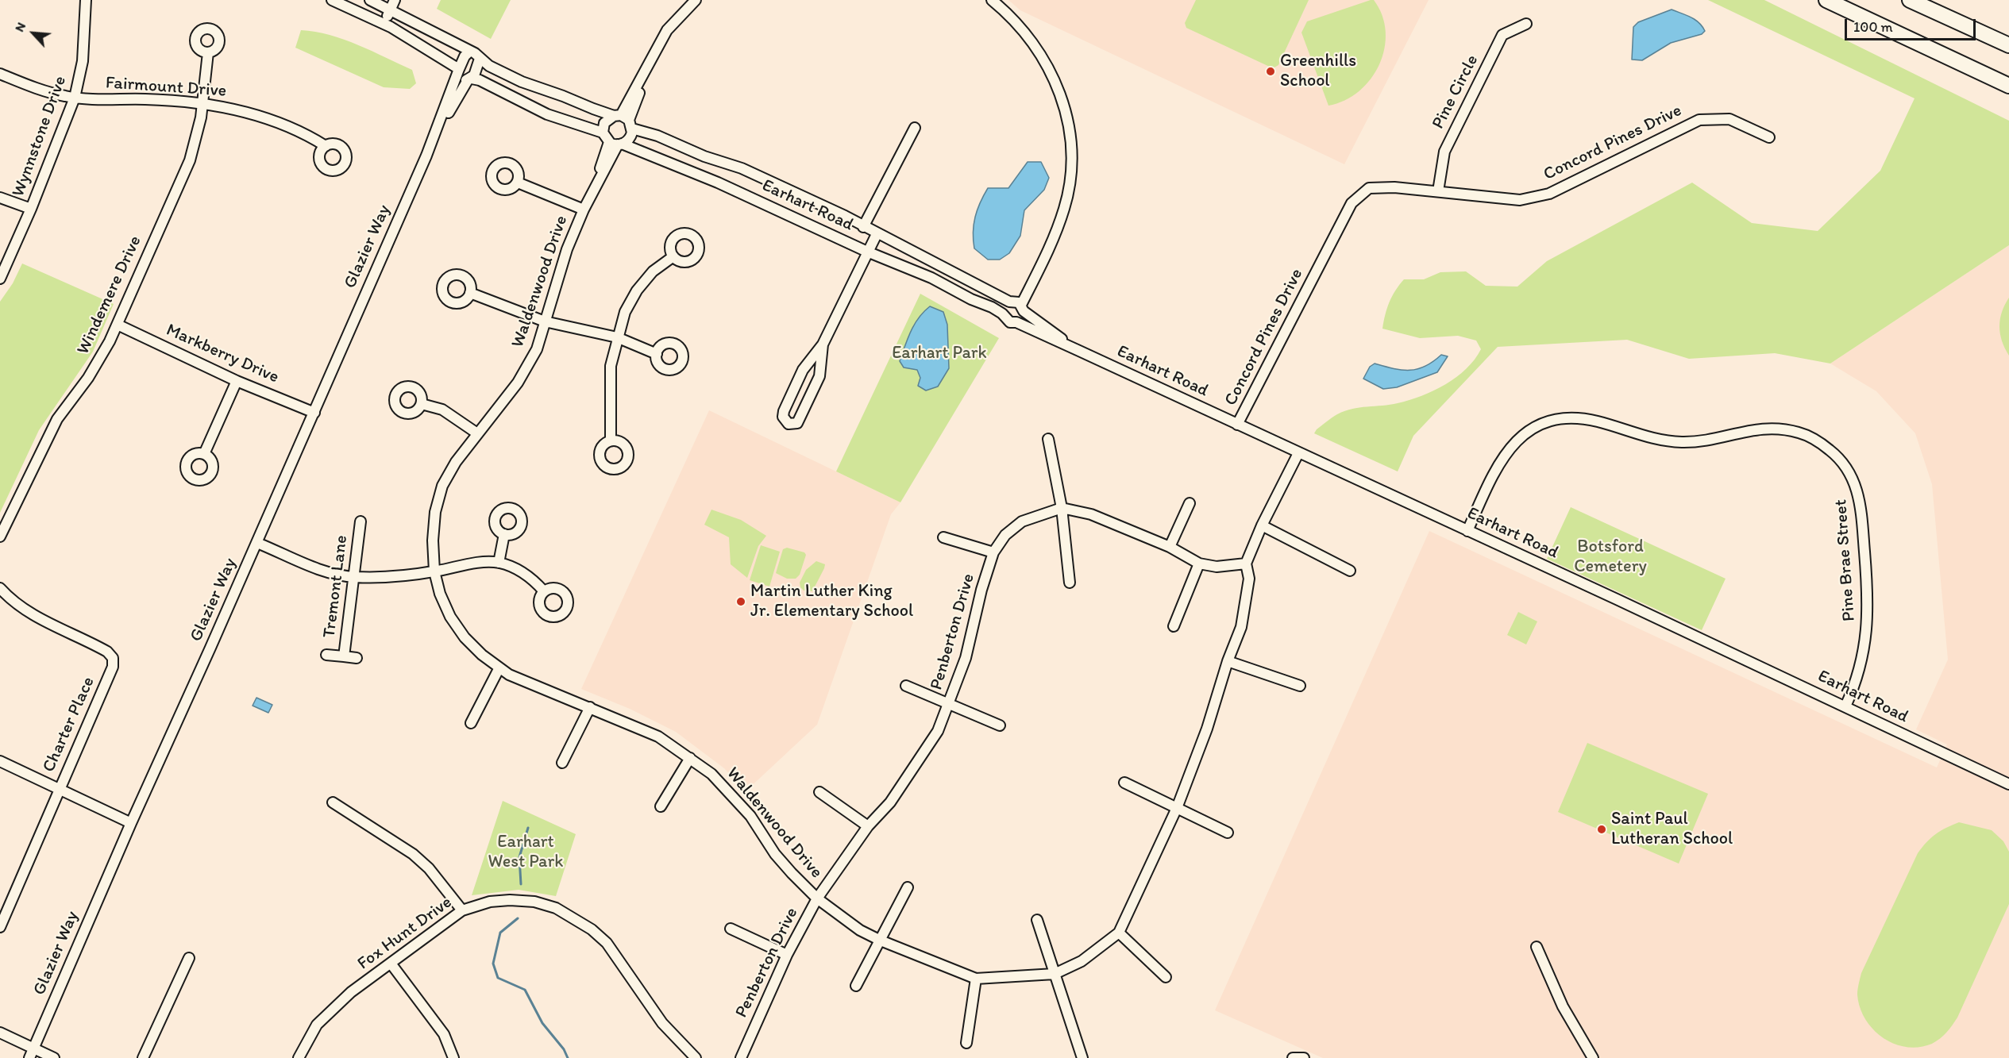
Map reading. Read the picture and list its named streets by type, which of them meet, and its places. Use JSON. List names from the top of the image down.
{
  "streets": {
    "street": [
      "Fairmount Drive",
      "Pine Circle",
      "Wynnstone Drive",
      "Concord Pines Drive",
      "Earhart Road",
      "Glazier Way",
      "Waldenwood Drive",
      "Windemere Drive",
      "Markberry Drive",
      "Pine Brae Street",
      "Tremont Lane",
      "Penberton Drive",
      "Charter Place",
      "Fox Hunt Drive"
    ]
  },
  "crossings": [
    ["Fairmount Drive", "Wynnstone Drive"],
    ["Fairmount Drive", "Windemere Drive"],
    ["Pine Circle", "Concord Pines Drive"],
    ["Concord Pines Drive", "Earhart Road"],
    ["Earhart Road", "Waldenwood Drive"],
    ["Earhart Road", "Pine Brae Street"],
    ["Glazier Way", "Markberry Drive"],
    ["Waldenwood Drive", "Penberton Drive"],
    ["Windemere Drive", "Markberry Drive"]
  ],
  "parks": ["Earhart Park", "Botsford Cemetery", "Earhart West Park"],
  "places": ["Greenhills School", "Martin Luther King Jr. Elementary School", "Saint Paul Lutheran School"],
  "scale_bar": "100 m",
  "north": "top left"
}
